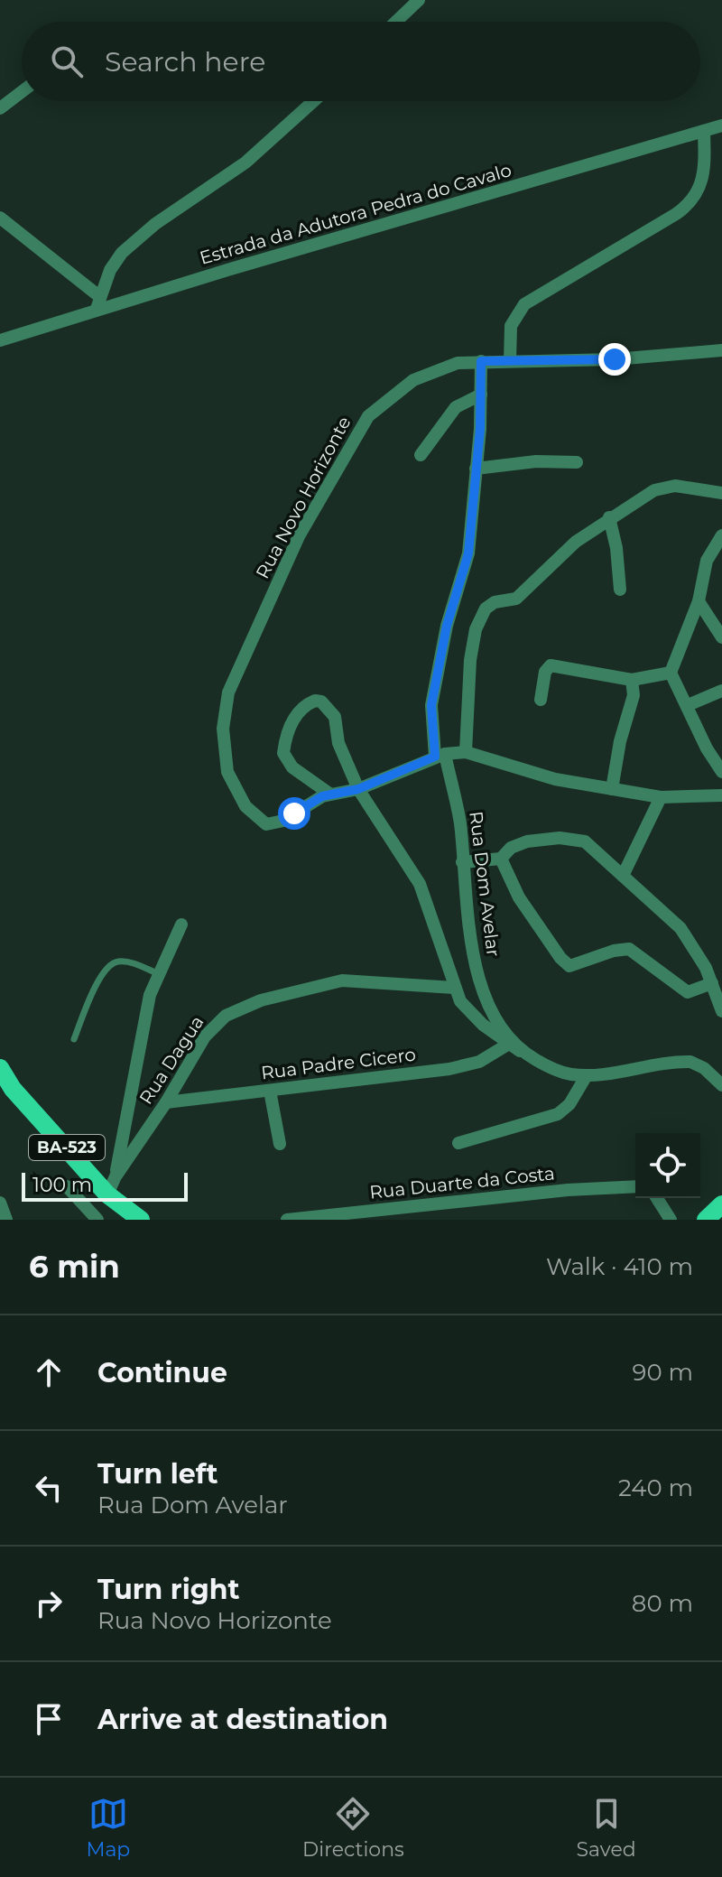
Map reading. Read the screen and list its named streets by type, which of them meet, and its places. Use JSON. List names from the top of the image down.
{
  "streets": {
    "main road": ["BA-523"],
    "street": [
      "Estrada da Adutora Pedra do Cavalo",
      "Rua Novo Horizonte",
      "Rua Dom Avelar",
      "Rua Dagua",
      "Rua Padre Cicero",
      "Rua Duarte da Costa"
    ]
  },
  "crossings": [
    ["Rua Novo Horizonte", "Rua Dom Avelar"],
    ["Rua Dom Avelar", "Rua Padre Cicero"],
    ["Rua Dagua", "Rua Padre Cicero"],
    ["Rua Dagua", "BA-523"]
  ],
  "scale_bar": "100 m",
  "page": {
    "search": "Search here",
    "scale": "100 m",
    "heading": ["6 min", "Walk · 410 m"],
    "list": [
      ["Continue", "90 m"],
      ["Turn left", "Rua Dom Avelar", "240 m"],
      ["Turn right", "Rua Novo Horizonte", "80 m"],
      "Arrive at destination"
    ],
    "nav": ["Map", "Directions", "Saved"]
  }
}
